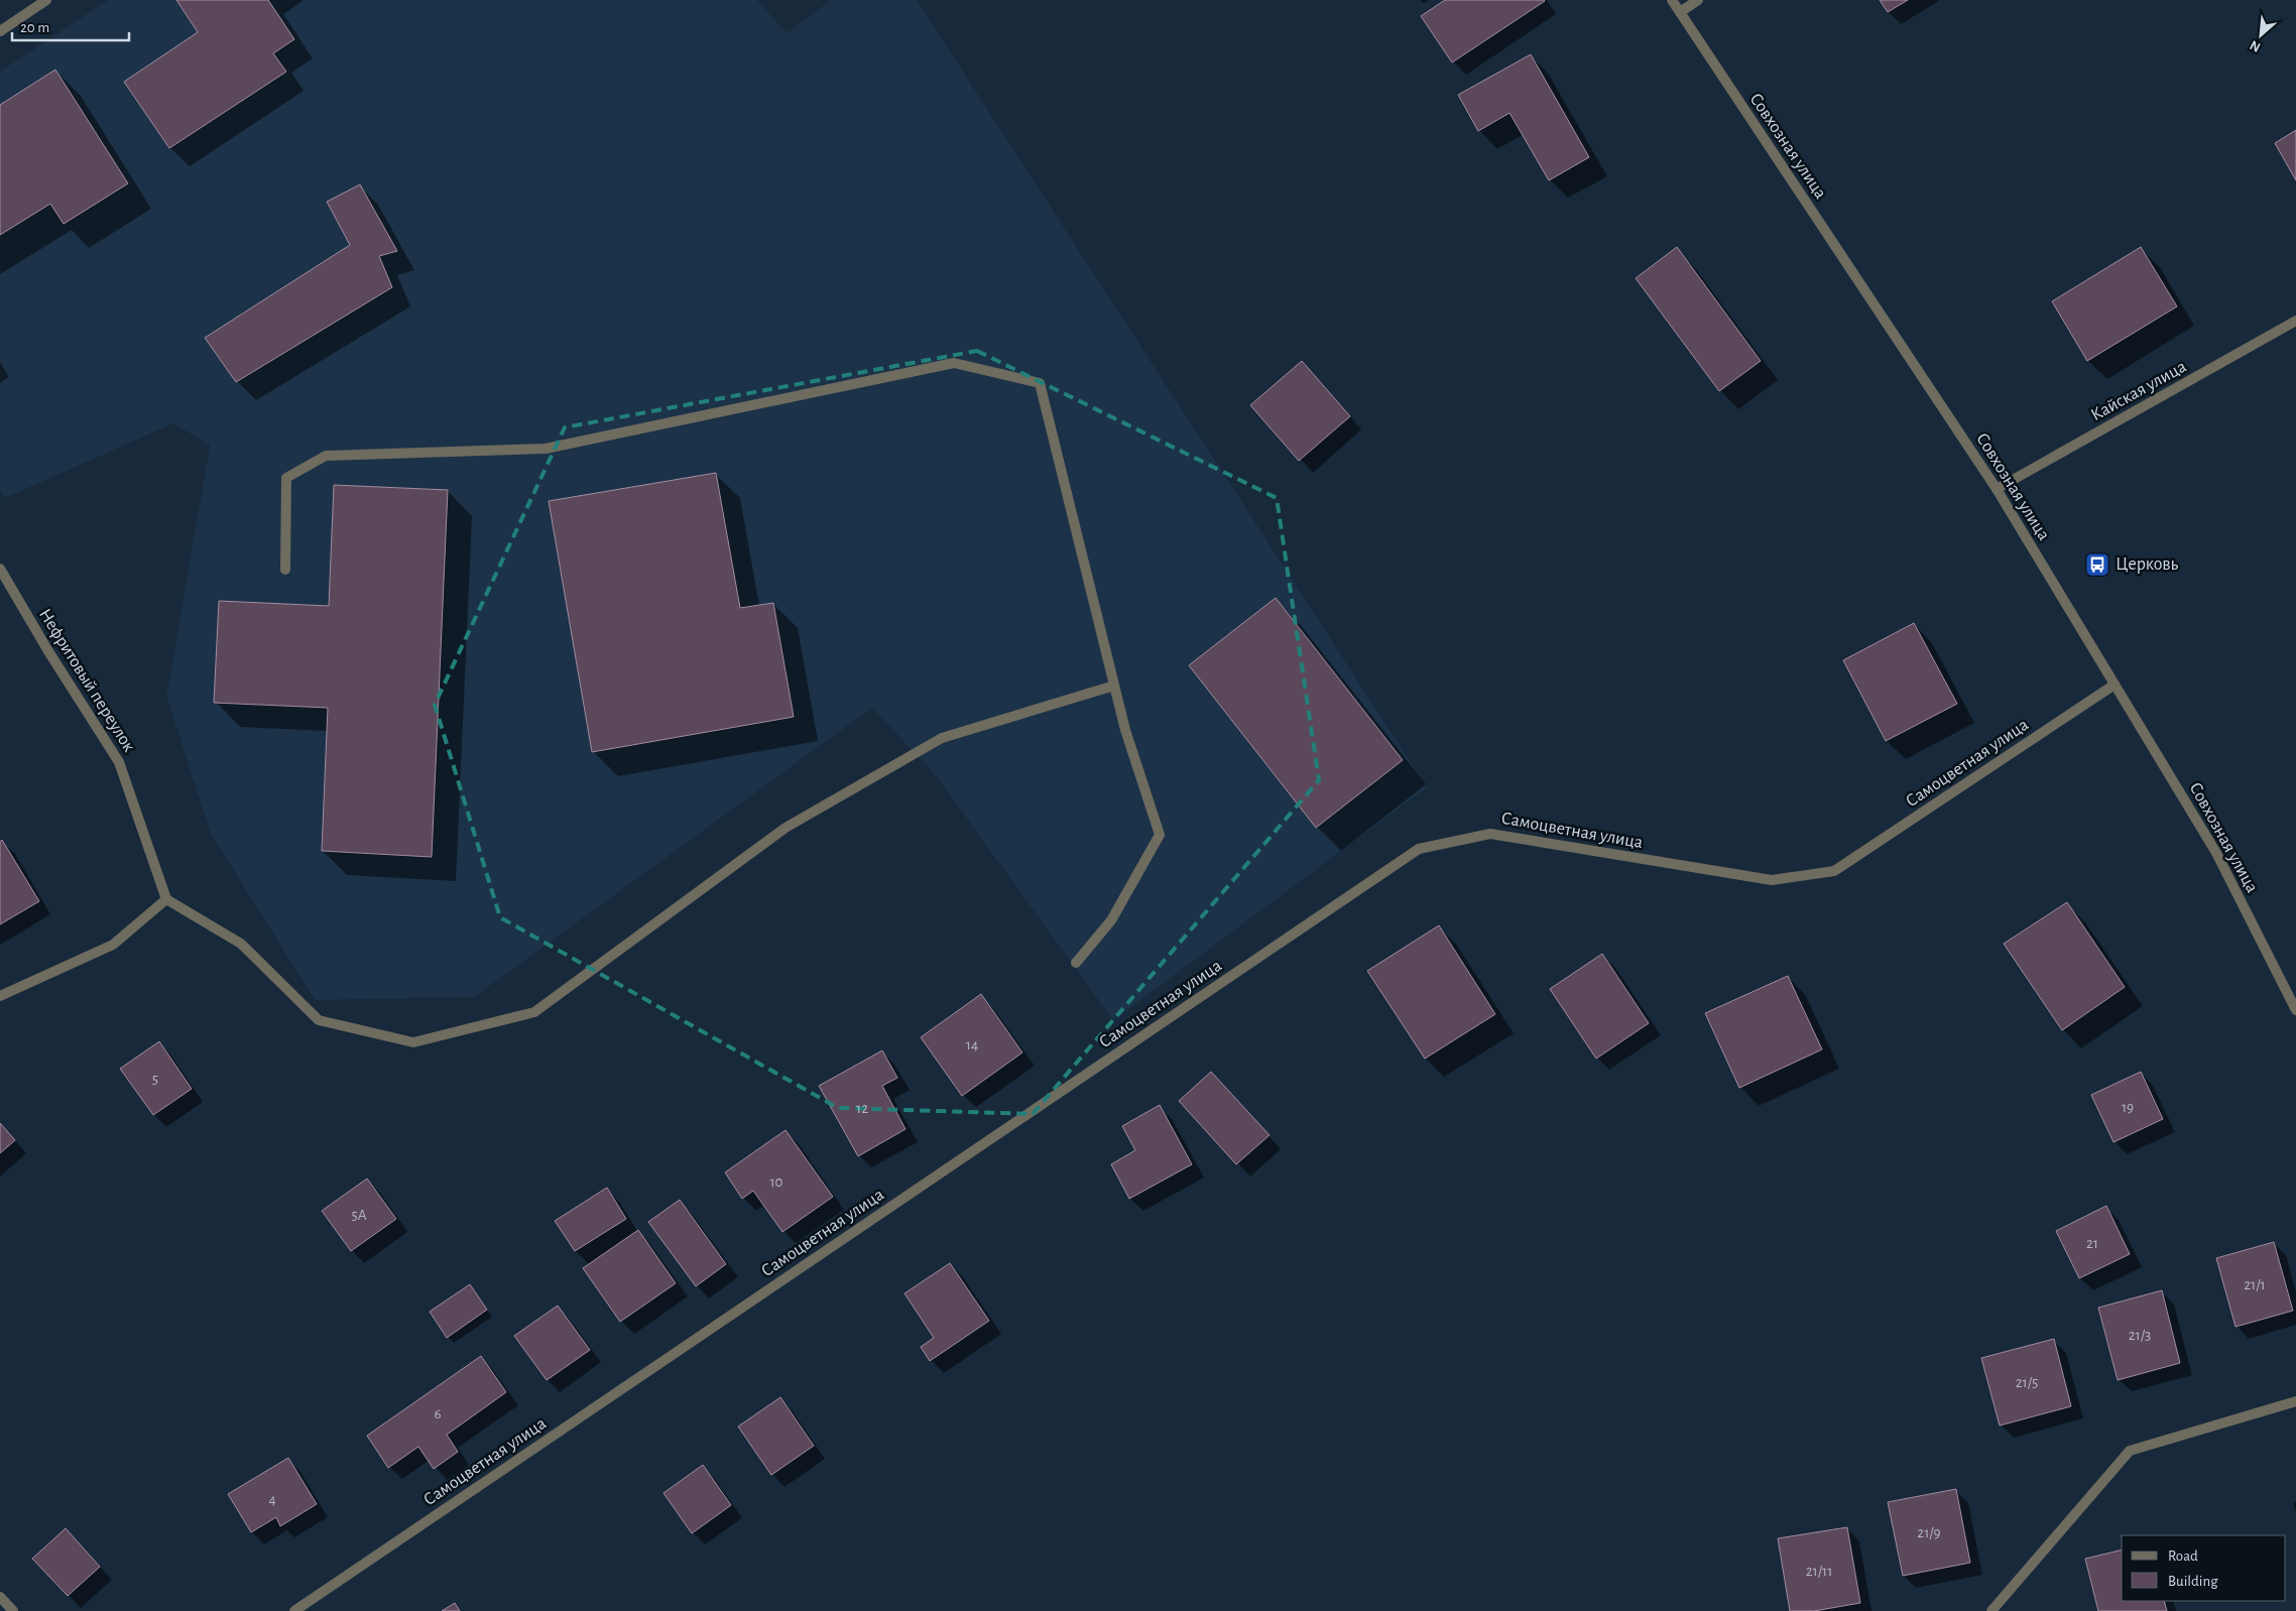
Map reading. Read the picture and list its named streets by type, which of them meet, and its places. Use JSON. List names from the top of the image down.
{
  "streets": {
    "street": [
      "Совхозная улица",
      "Кайская улица",
      "Нефритовый переулок",
      "Самоцветная улица"
    ]
  },
  "crossings": [
    ["Совхозная улица", "Кайская улица"],
    ["Совхозная улица", "Самоцветная улица"]
  ],
  "places": {
    "bus stop": ["Церковь"]
  },
  "house_numbers": [
    "14",
    "5",
    "19",
    "12",
    "10",
    "5А",
    "21",
    "21/1",
    "21/3",
    "21/5",
    "6",
    "4",
    "21/9",
    "21/11"
  ],
  "legend": ["Road", "Building"],
  "scale_bar": "20 m",
  "north": "bottom left"
}
